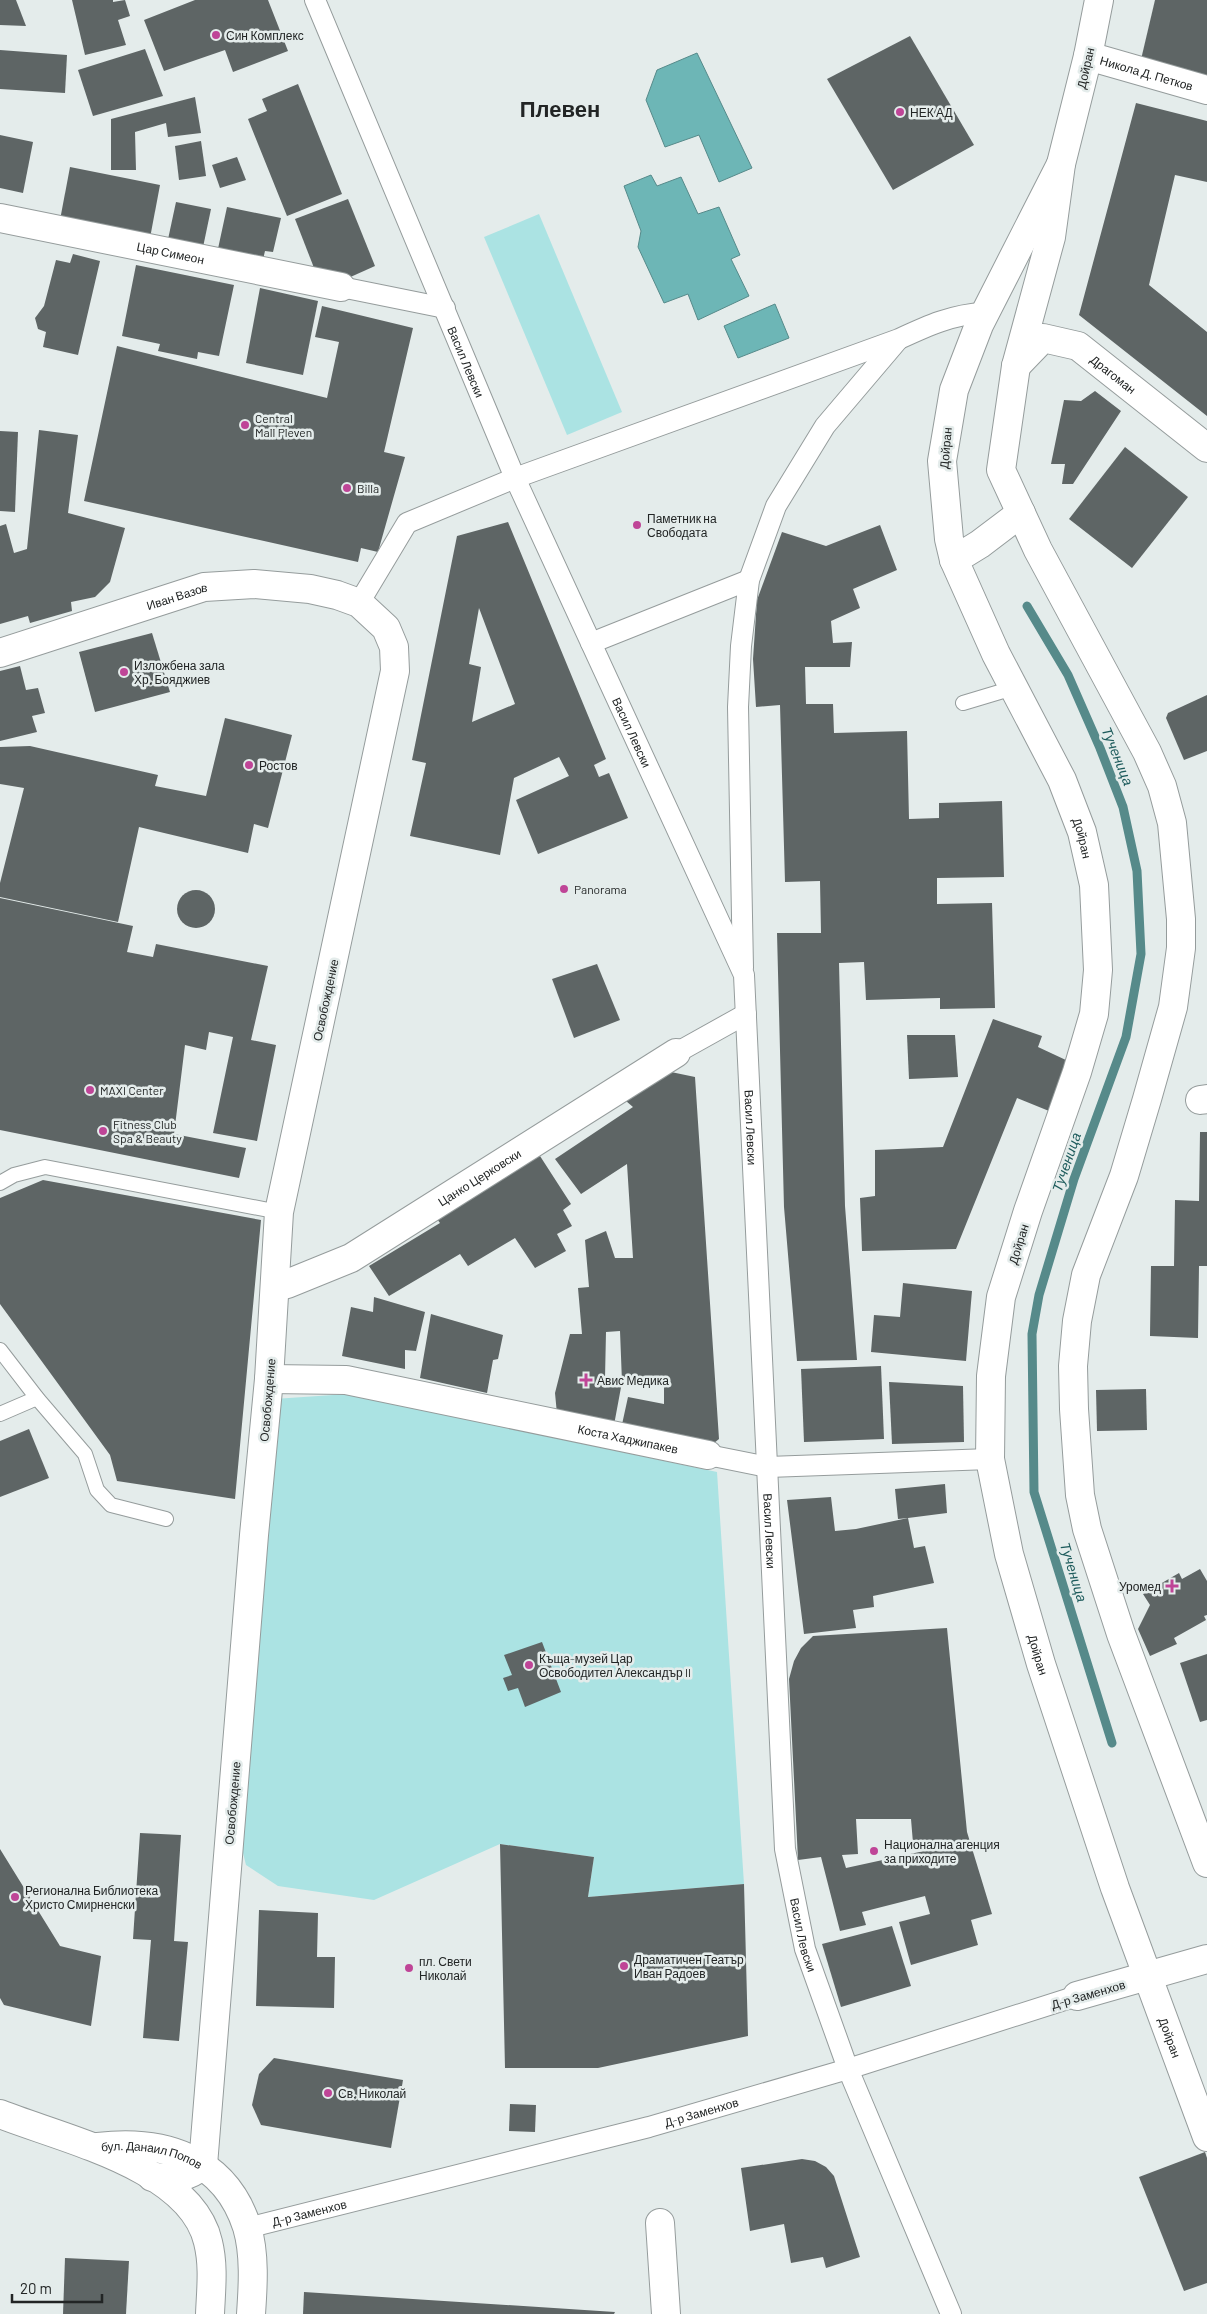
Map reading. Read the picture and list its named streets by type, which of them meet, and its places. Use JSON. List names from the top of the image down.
{
  "streets": {
    "street": [
      "Дойран",
      "Никола Д. Петков",
      "Цар Симеон",
      "Васил Левски",
      "Драгоман",
      "Иван Вазов",
      "Освобождение",
      "Цанко Церковски",
      "Коста Хаджипакев",
      "Д-р Заменхов",
      "бул. Данаил Попов"
    ]
  },
  "crossings": [
    ["Дойран", "Никола Д. Петков"],
    ["Дойран", "Драгоман"],
    ["Дойран", "Коста Хаджипакев"],
    ["Дойран", "Д-р Заменхов"],
    ["Васил Левски", "Коста Хаджипакев"],
    ["Васил Левски", "Д-р Заменхов"],
    ["Иван Вазов", "Освобождение"],
    ["Освобождение", "Цанко Церковски"],
    ["Освобождение", "Коста Хаджипакев"],
    ["Освобождение", "бул. Данаил Попов"],
    ["Д-р Заменхов", "бул. Данаил Попов"]
  ],
  "districts": ["Плевен"],
  "water": ["Тученица"],
  "places": {
    "other": [
      "Син Комплекс",
      "НЕК АД",
      "Central Mall Pleven",
      "Billa",
      "Паметник на Свободата",
      "Изложбена зала Хр. Бояджиев",
      "Ростов",
      "Panorama",
      "MAXI Center",
      "Fitness Club Spa & Beauty",
      "Къща-музей Цар Освободител Александър II",
      "Национална агенция за приходите",
      "Регионална Библиотека Христо Смирненски",
      "Драматичен Театър Иван Радоев",
      "пл. Свети Николай",
      "Св. Николай"
    ],
    "health": ["Авис Медика", "Уромед"]
  },
  "scale_bar": "20 m"
}
